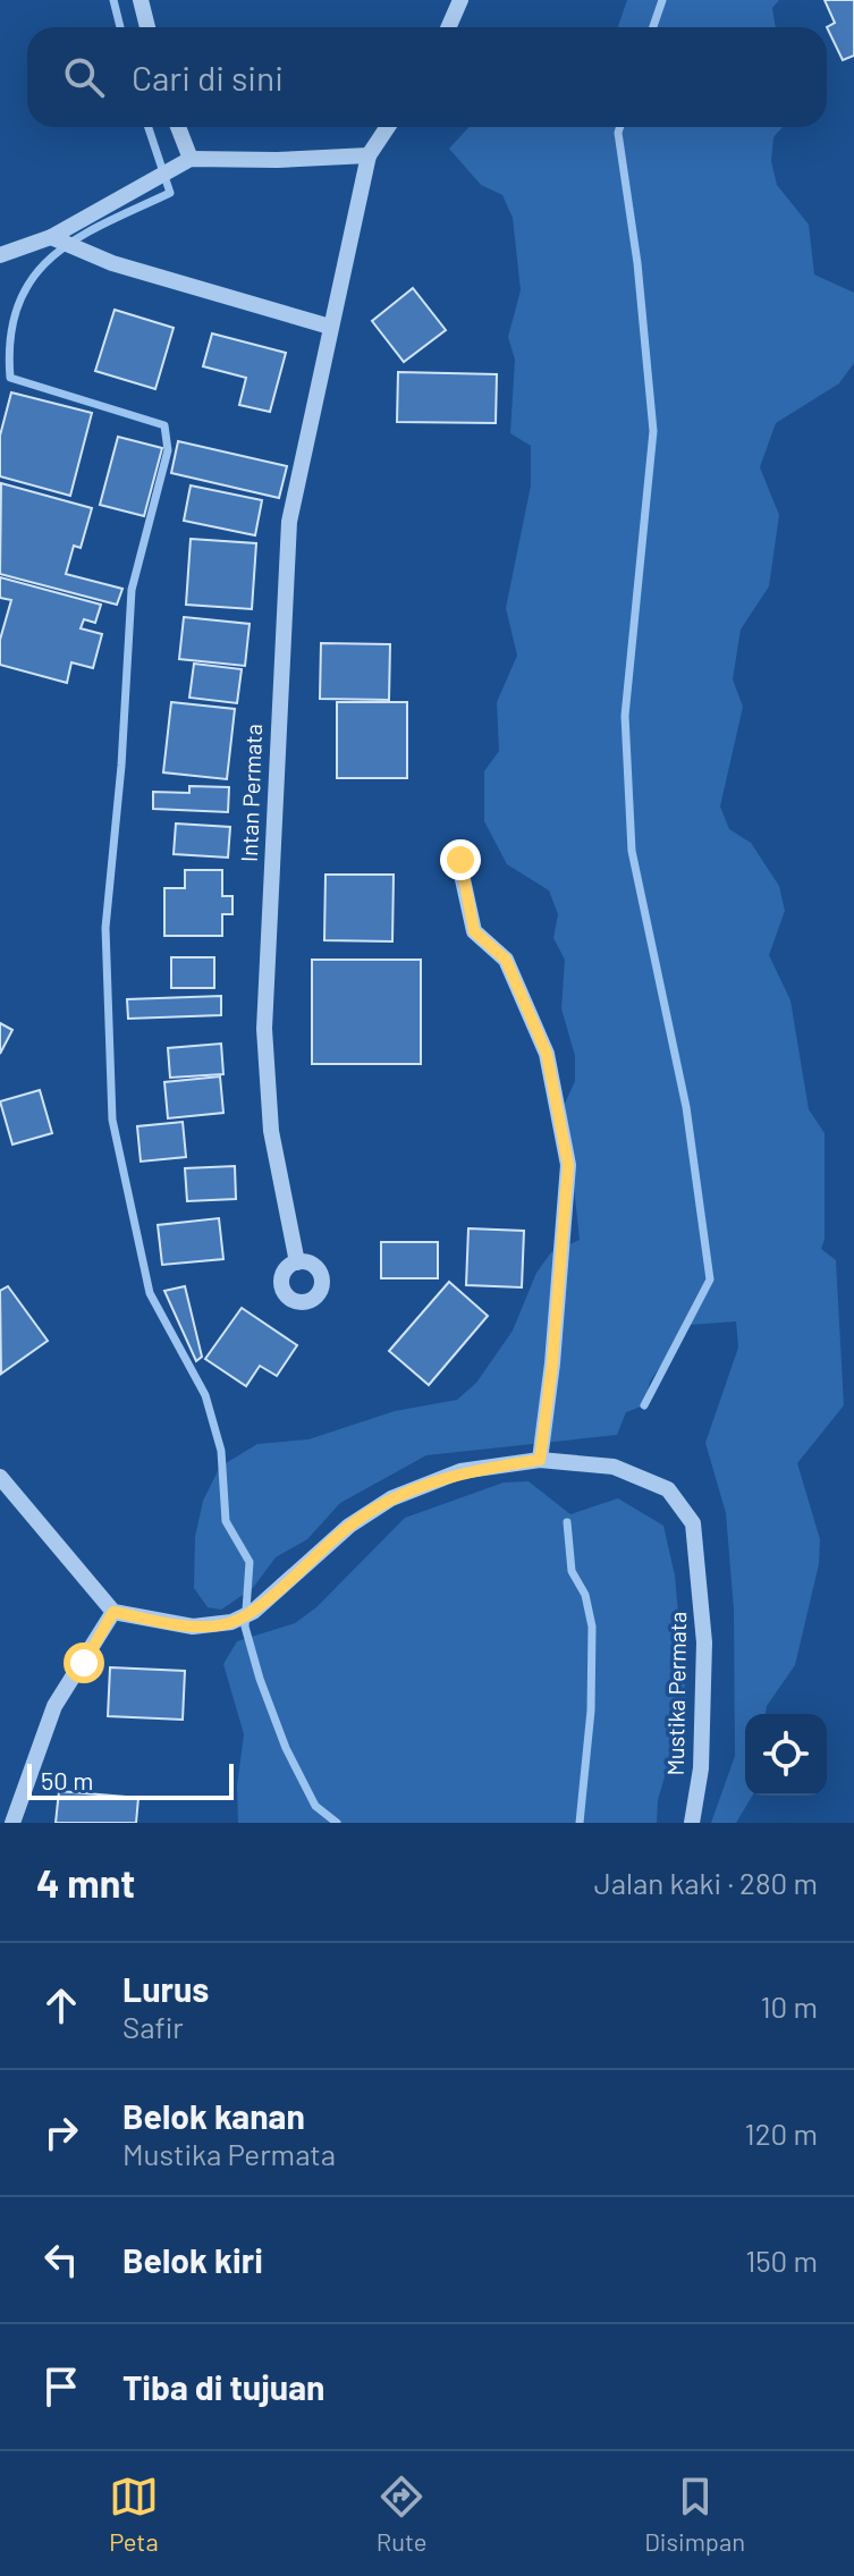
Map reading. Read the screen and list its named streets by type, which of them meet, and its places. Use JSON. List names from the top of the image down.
{
  "streets": {
    "street": ["Intan Permata", "Mustika Permata"]
  },
  "scale_bar": "50 m",
  "page": {
    "search": "Cari di sini",
    "scale": "50 m",
    "heading": ["4 mnt", "Jalan kaki · 280 m"],
    "list": [
      ["Lurus", "Safir", "10 m"],
      ["Belok kanan", "Mustika Permata", "120 m"],
      ["Belok kiri", "150 m"],
      "Tiba di tujuan"
    ],
    "nav": ["Peta", "Rute", "Disimpan"]
  }
}
